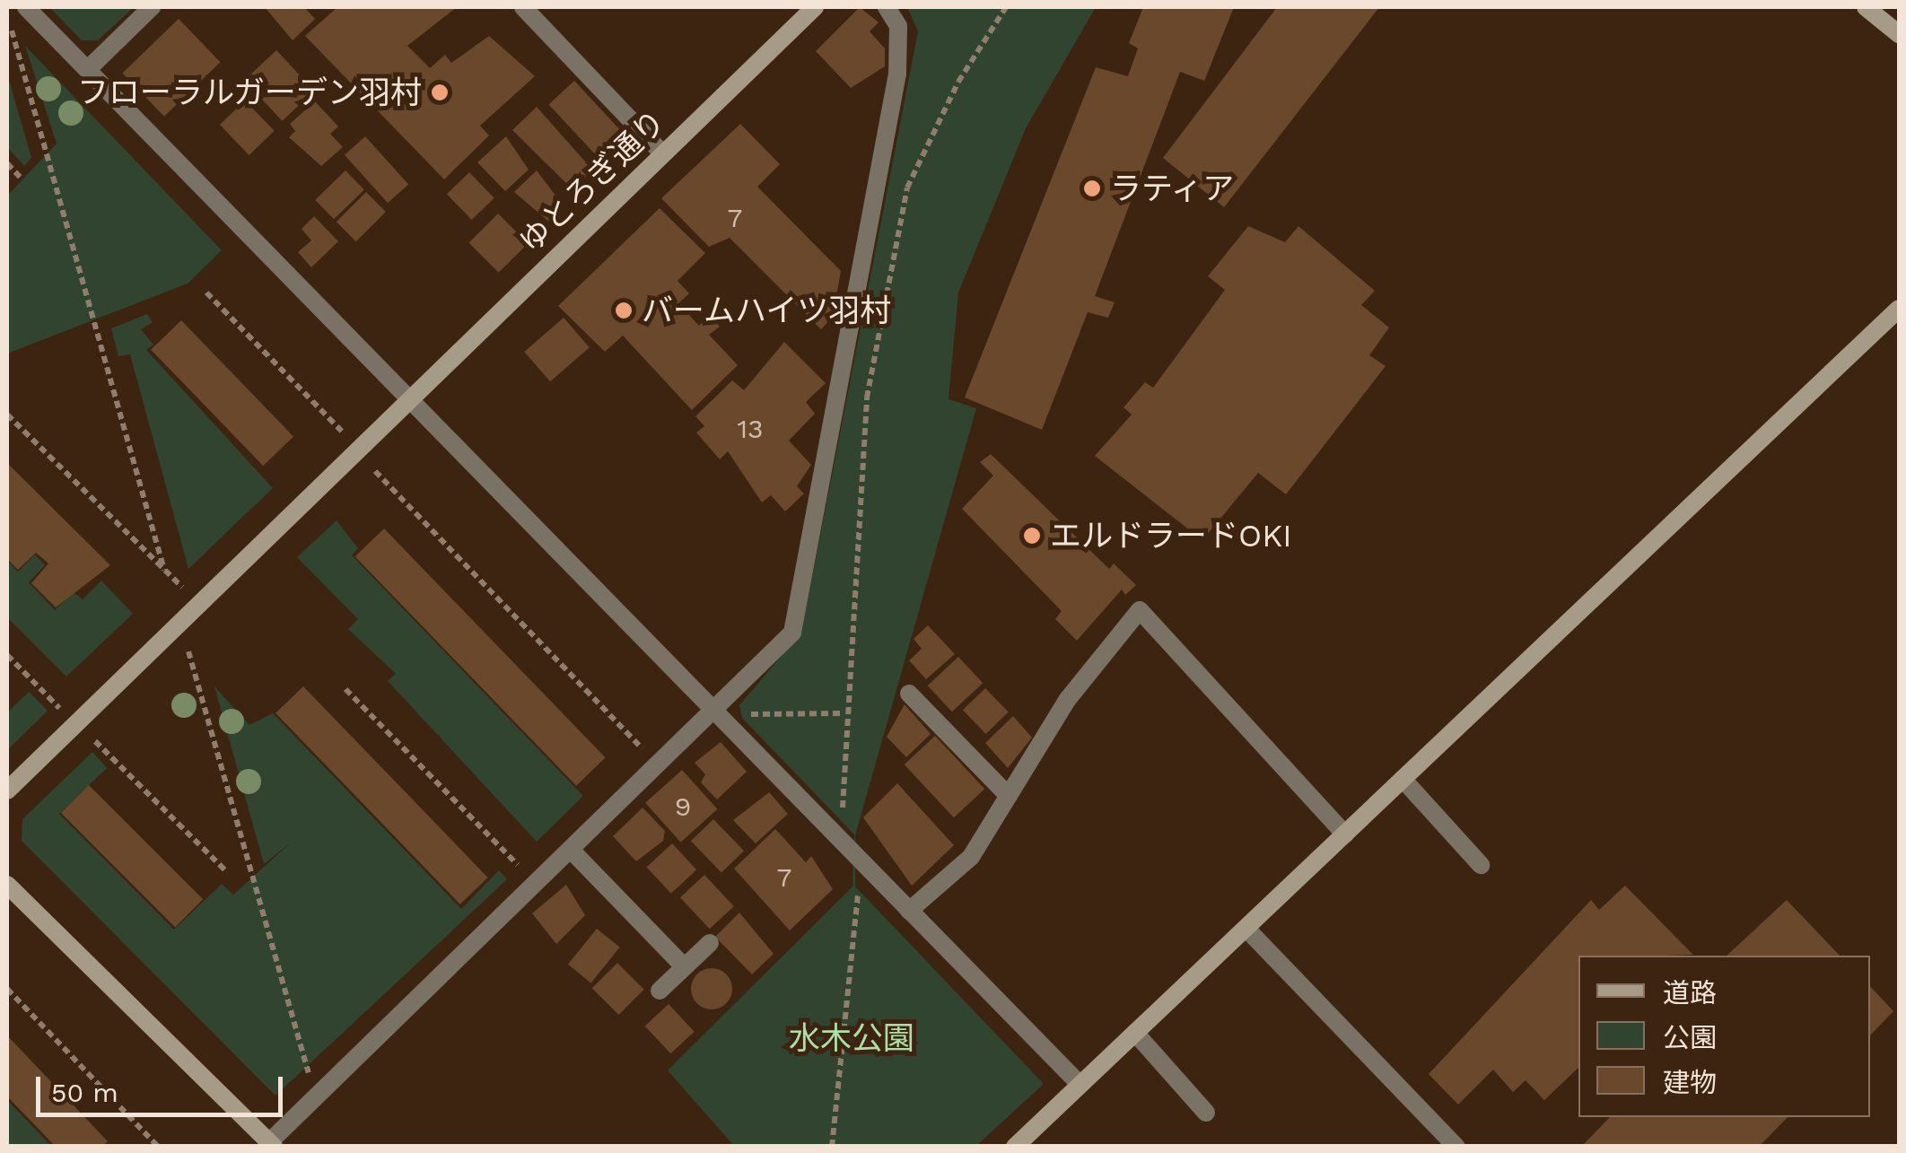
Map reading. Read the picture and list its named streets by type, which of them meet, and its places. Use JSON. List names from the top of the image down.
{
  "streets": {
    "street": ["ゆとろぎ通り"]
  },
  "parks": ["水木公園"],
  "places": [
    "フローラルガーデン羽村",
    "ラティア",
    "バームハイツ羽村",
    "エルドラードOKI"
  ],
  "house_numbers": [
    "7",
    "13",
    "9",
    "7"
  ],
  "legend": ["道路", "公園", "建物"],
  "scale_bar": "50 m"
}
